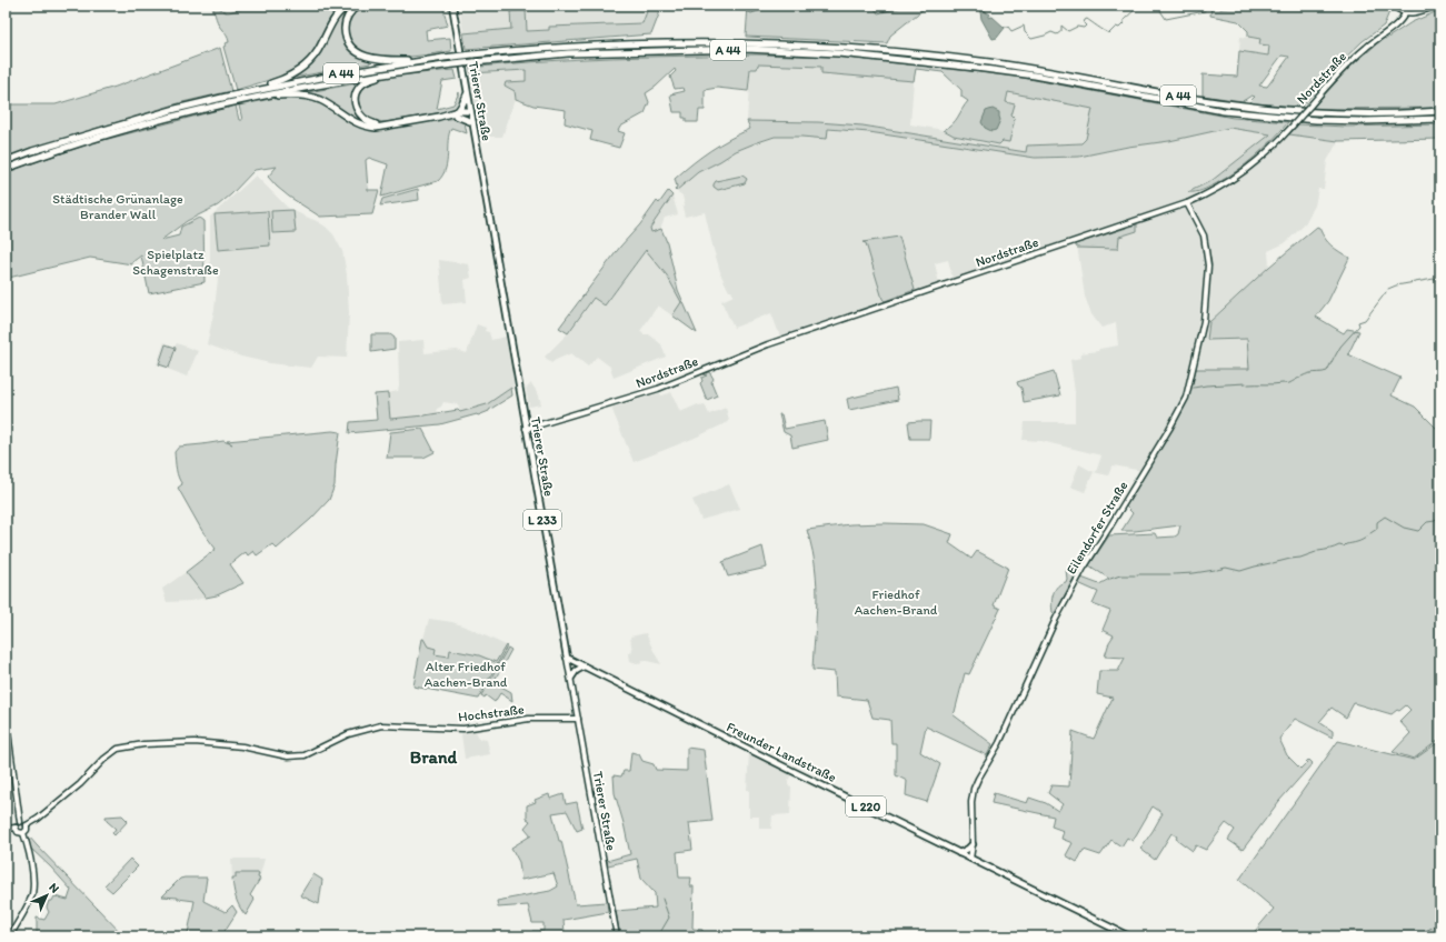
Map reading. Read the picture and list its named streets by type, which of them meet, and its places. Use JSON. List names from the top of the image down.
{
  "streets": {
    "highway": ["A 44"],
    "main road": [
      "Trierer Straße",
      "L 233",
      "Freunder Landstraße",
      "L 220"
    ],
    "street": ["Nordstraße", "Eilendorfer Straße", "Hochstraße"]
  },
  "crossings": [
    ["Nordstraße", "Trierer Straße"],
    ["Nordstraße", "Eilendorfer Straße"],
    ["Trierer Straße", "Hochstraße"],
    ["Trierer Straße", "Freunder Landstraße"],
    ["Eilendorfer Straße", "Freunder Landstraße"]
  ],
  "districts": ["Brand"],
  "parks": [
    "Städtische Grünanlage Brander Wall",
    "Spielplatz Schagenstraße",
    "Friedhof Aachen-Brand",
    "Alter Friedhof Aachen-Brand"
  ],
  "north": "top right"
}
